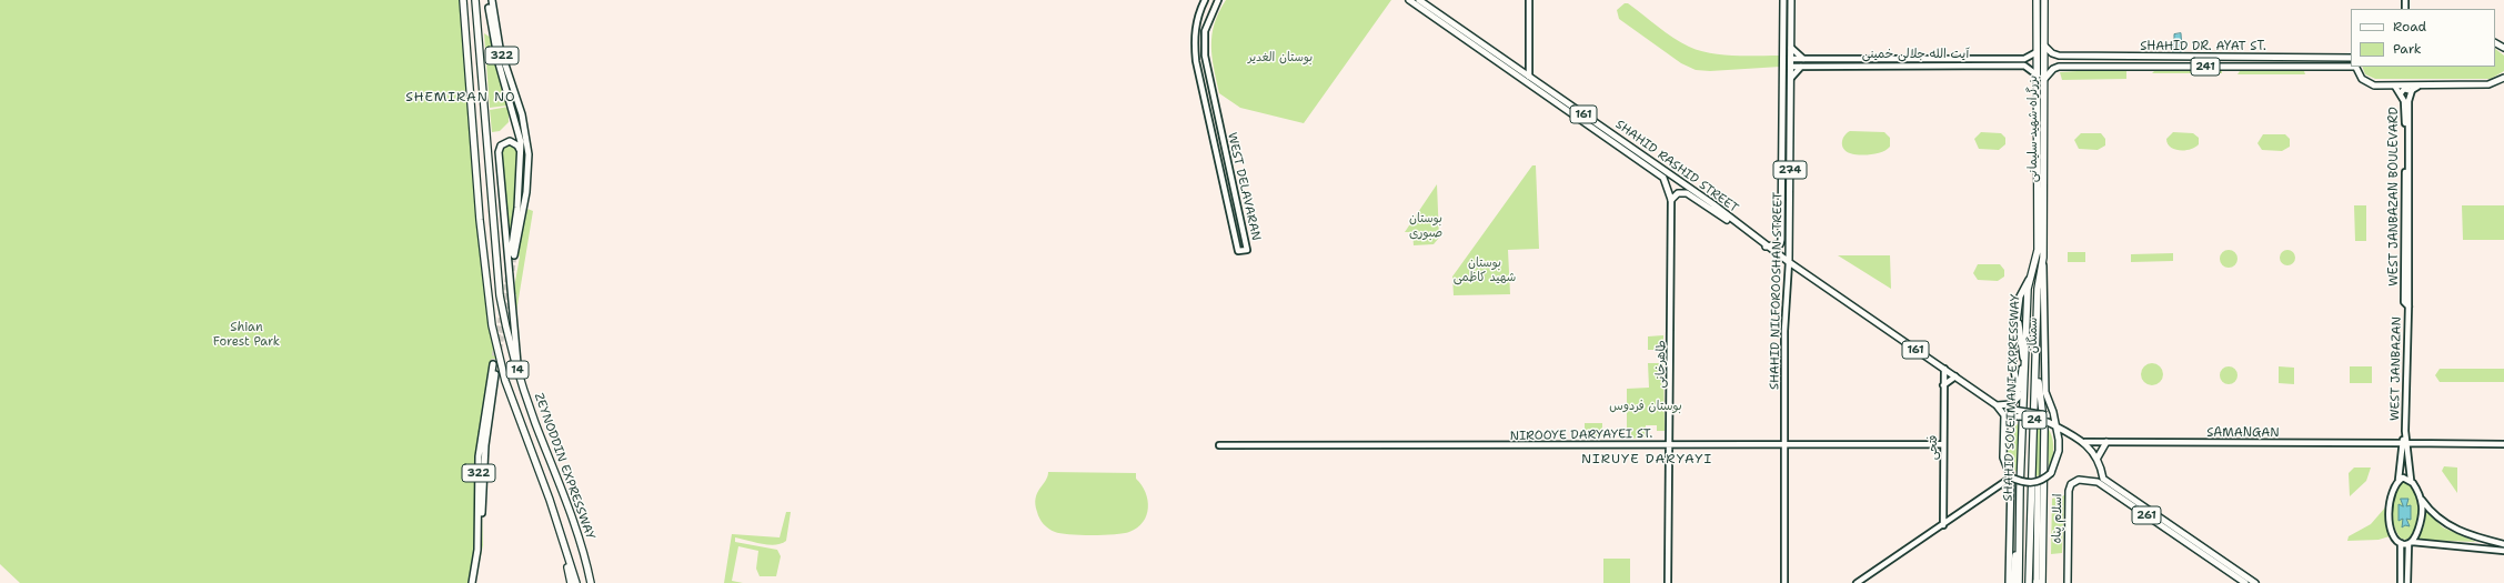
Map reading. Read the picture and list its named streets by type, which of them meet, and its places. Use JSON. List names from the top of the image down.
{
  "streets": {
    "highway": [
      "بزرگراه شهید سلیمانی",
      "14",
      "SHAHID SOLEIMANI EXPRESSWAY",
      "24",
      "ZEYNODDIN EXPRESSWAY"
    ],
    "main road": [
      "SHAHID DR. AYAT ST.",
      "آيت الله جلالى خمينى",
      "322",
      "241",
      "161",
      "SHAHID RASHID STREET",
      "274",
      "WEST DELAVARAN",
      "WEST JANBAZAN BOULEVARD",
      "SHAHID NILFOROOSHAN STREET",
      "سمنگان",
      "طاهرخانی",
      "WEST JANBAZAN",
      "SAMANGAN",
      "NIROOYE DARYAYEI ST.",
      "فتحی",
      "261",
      "اسلام پناه"
    ]
  },
  "crossings": [
    ["SHAHID DR. AYAT ST.", "بزرگراه شهید سلیمانی"],
    ["آيت الله جلالى خمينى", "SHAHID NILFOROOSHAN STREET"],
    ["بزرگراه شهید سلیمانی", "سمنگان"],
    ["بزرگراه شهید سلیمانی", "SHAHID SOLEIMANI EXPRESSWAY"],
    ["SHAHID RASHID STREET", "SHAHID NILFOROOSHAN STREET"],
    ["SHAHID RASHID STREET", "سمنگان"],
    ["SHAHID RASHID STREET", "طاهرخانی"],
    ["SHAHID RASHID STREET", "فتحی"],
    ["SHAHID RASHID STREET", "261"],
    ["WEST JANBAZAN BOULEVARD", "WEST JANBAZAN"],
    ["SHAHID NILFOROOSHAN STREET", "NIROOYE DARYAYEI ST."],
    ["سمنگان", "SHAHID SOLEIMANI EXPRESSWAY"],
    ["سمنگان", "261"],
    ["طاهرخانی", "NIROOYE DARYAYEI ST."],
    ["WEST JANBAZAN", "SAMANGAN"],
    ["SAMANGAN", "261"],
    ["NIROOYE DARYAYEI ST.", "فتحی"],
    ["261", "اسلام پناه"]
  ],
  "districts": ["SHEMIRAN NO", "NIRUYE DARYAYI"],
  "parks": [
    "بوستان الغدیر",
    "بوستان صبوری",
    "بوستان شهید کاظمی",
    "Shian Forest Park",
    "بوستان فردوس"
  ],
  "legend": ["Road", "Park"]
}
